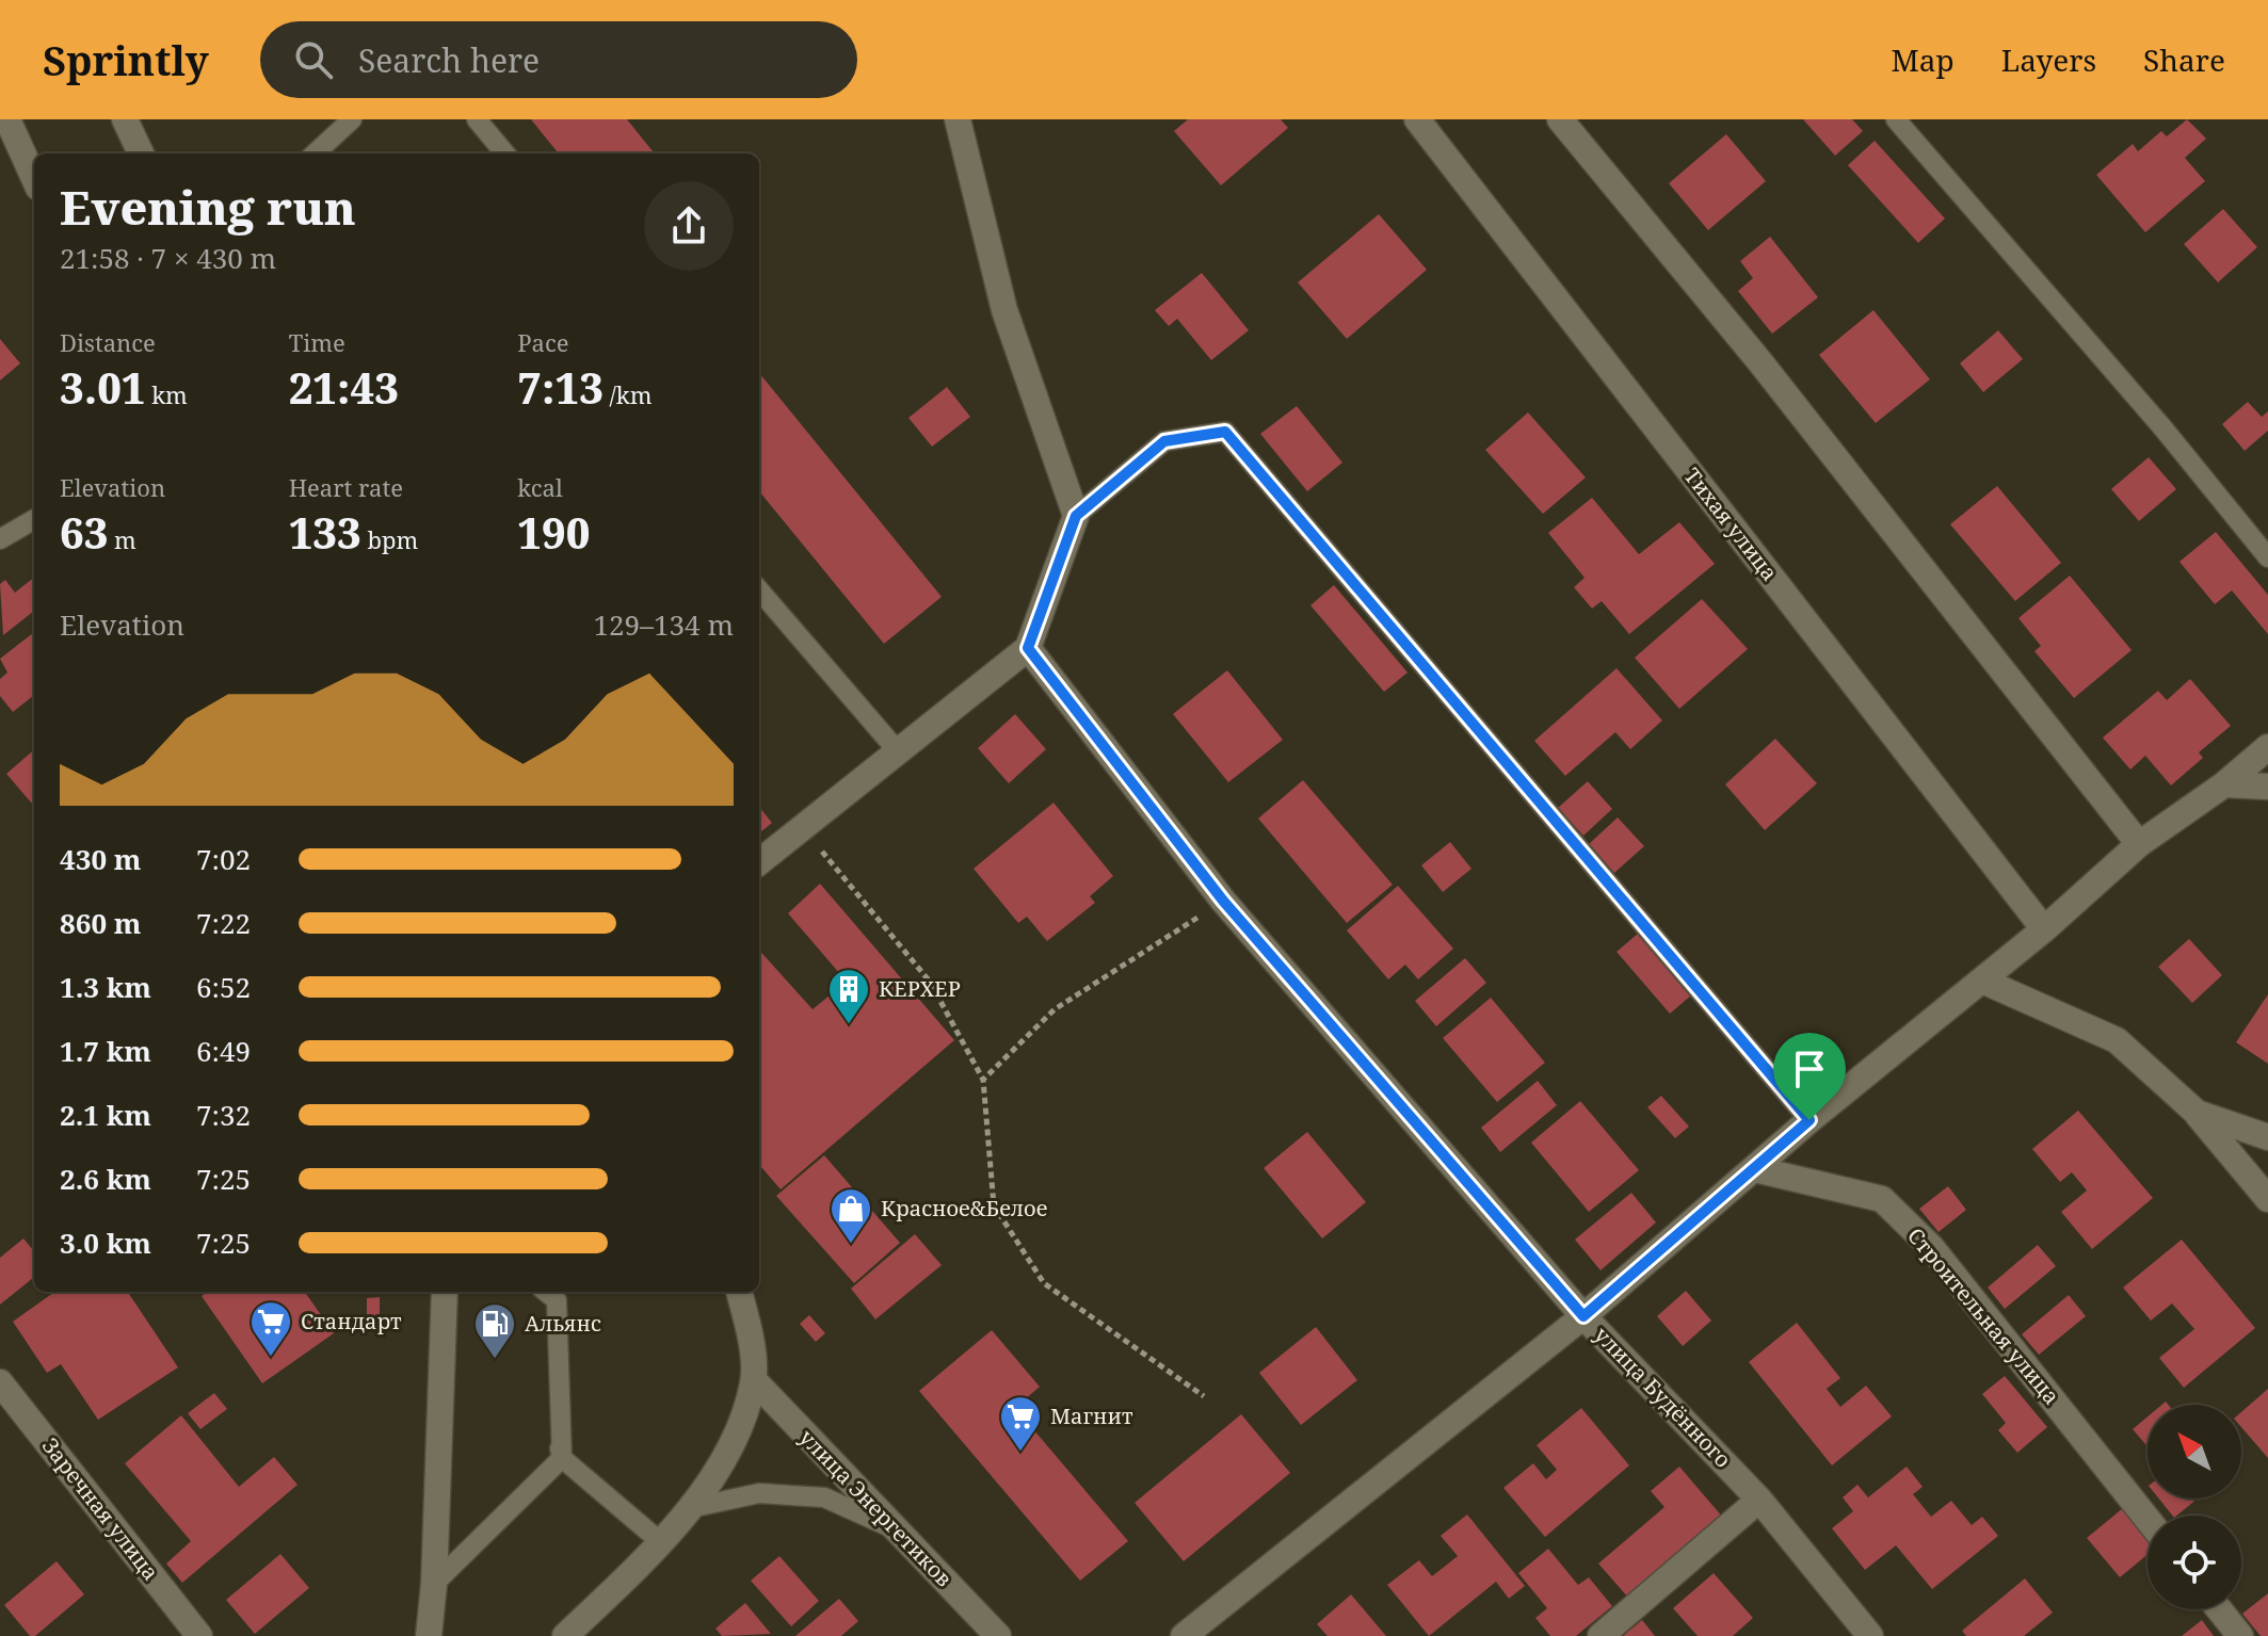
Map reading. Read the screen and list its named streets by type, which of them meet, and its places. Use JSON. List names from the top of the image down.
{
  "streets": {
    "street": [
      "Тихая улица",
      "Строительная улица",
      "улица Будённого",
      "улица Энергетиков",
      "Заречная улица"
    ]
  },
  "places": {
    "building": ["КЕРХЕР"],
    "shop": ["Красное&Белое"],
    "supermarket": ["Стандарт", "Магнит"],
    "fuel station": ["Альянс"]
  },
  "north": "top left",
  "page": {
    "header": "Sprintly",
    "search": "Search here",
    "nav": ["Map", "Layers", "Share"],
    "heading": ["Evening run", "21:58 · 7 × 430 m"],
    "stats": [
      ["Distance", "3.01 km"],
      ["Time", "21:43"],
      ["Pace", "7:13 /km"],
      ["Elevation", "63 m"],
      ["Heart rate", "133 bpm"],
      ["kcal", "190"]
    ],
    "chart": ["Elevation", "129–134 m"],
    "list": [
      {
        "name": "430 m",
        "note": "7:02"
      },
      {
        "name": "860 m",
        "note": "7:22"
      },
      {
        "name": "1.3 km",
        "note": "6:52"
      },
      {
        "name": "1.7 km",
        "note": "6:49"
      },
      {
        "name": "2.1 km",
        "note": "7:32"
      },
      {
        "name": "2.6 km",
        "note": "7:25"
      },
      {
        "name": "3.0 km",
        "note": "7:25"
      }
    ]
  }
}
